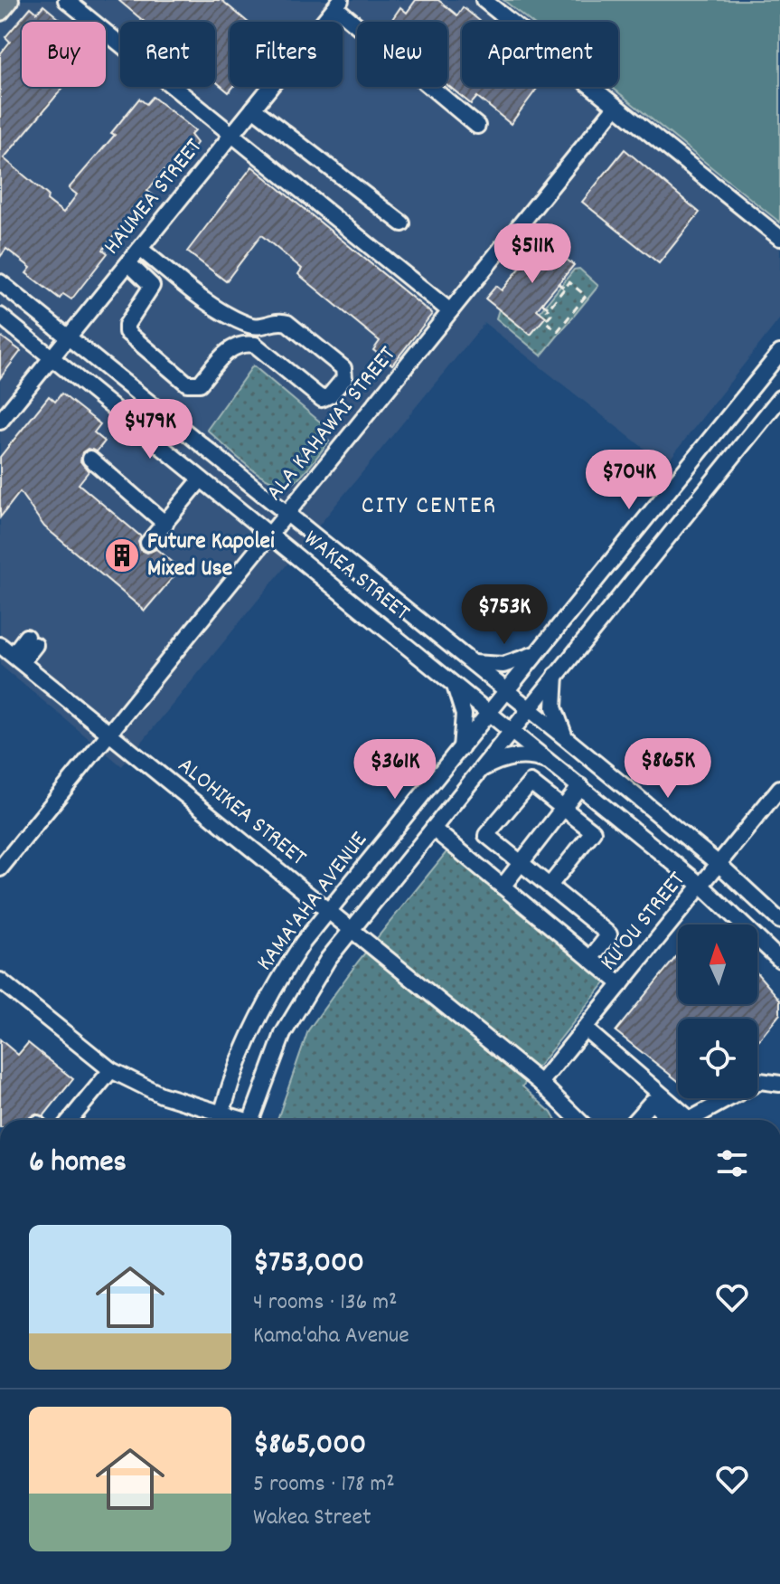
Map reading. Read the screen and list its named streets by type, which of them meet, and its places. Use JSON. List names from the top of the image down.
{
  "streets": {
    "street": [
      "HAUMEA STREET",
      "ALA KAHAWAI STREET",
      "WAKEA STREET",
      "ALOHIKEA STREET",
      "KAMA'AHA AVENUE",
      "KU'OU STREET"
    ]
  },
  "crossings": [
    ["HAUMEA STREET", "WAKEA STREET"],
    ["ALA KAHAWAI STREET", "WAKEA STREET"],
    ["ALA KAHAWAI STREET", "ALOHIKEA STREET"],
    ["WAKEA STREET", "KAMA'AHA AVENUE"],
    ["WAKEA STREET", "KU'OU STREET"],
    ["ALOHIKEA STREET", "KAMA'AHA AVENUE"],
    ["ALOHIKEA STREET", "KU'OU STREET"]
  ],
  "districts": ["CITY CENTER"],
  "places": {
    "building": ["Future Kapolei Mixed Use"]
  },
  "north": "top",
  "page": {
    "chip": [
      "Buy",
      "Rent",
      "Filters",
      "New",
      "Apartment"
    ],
    "price": [
      "$511K",
      "$479K",
      "$704K",
      "$753K",
      "$865K",
      "$361K"
    ],
    "heading": "6 homes",
    "list": [
      {
        "name": "$753,000",
        "note": "4 rooms · 136 m² · Kama'aha Avenue"
      },
      {
        "name": "$865,000",
        "note": "5 rooms · 178 m² · Wakea Street"
      }
    ]
  }
}
